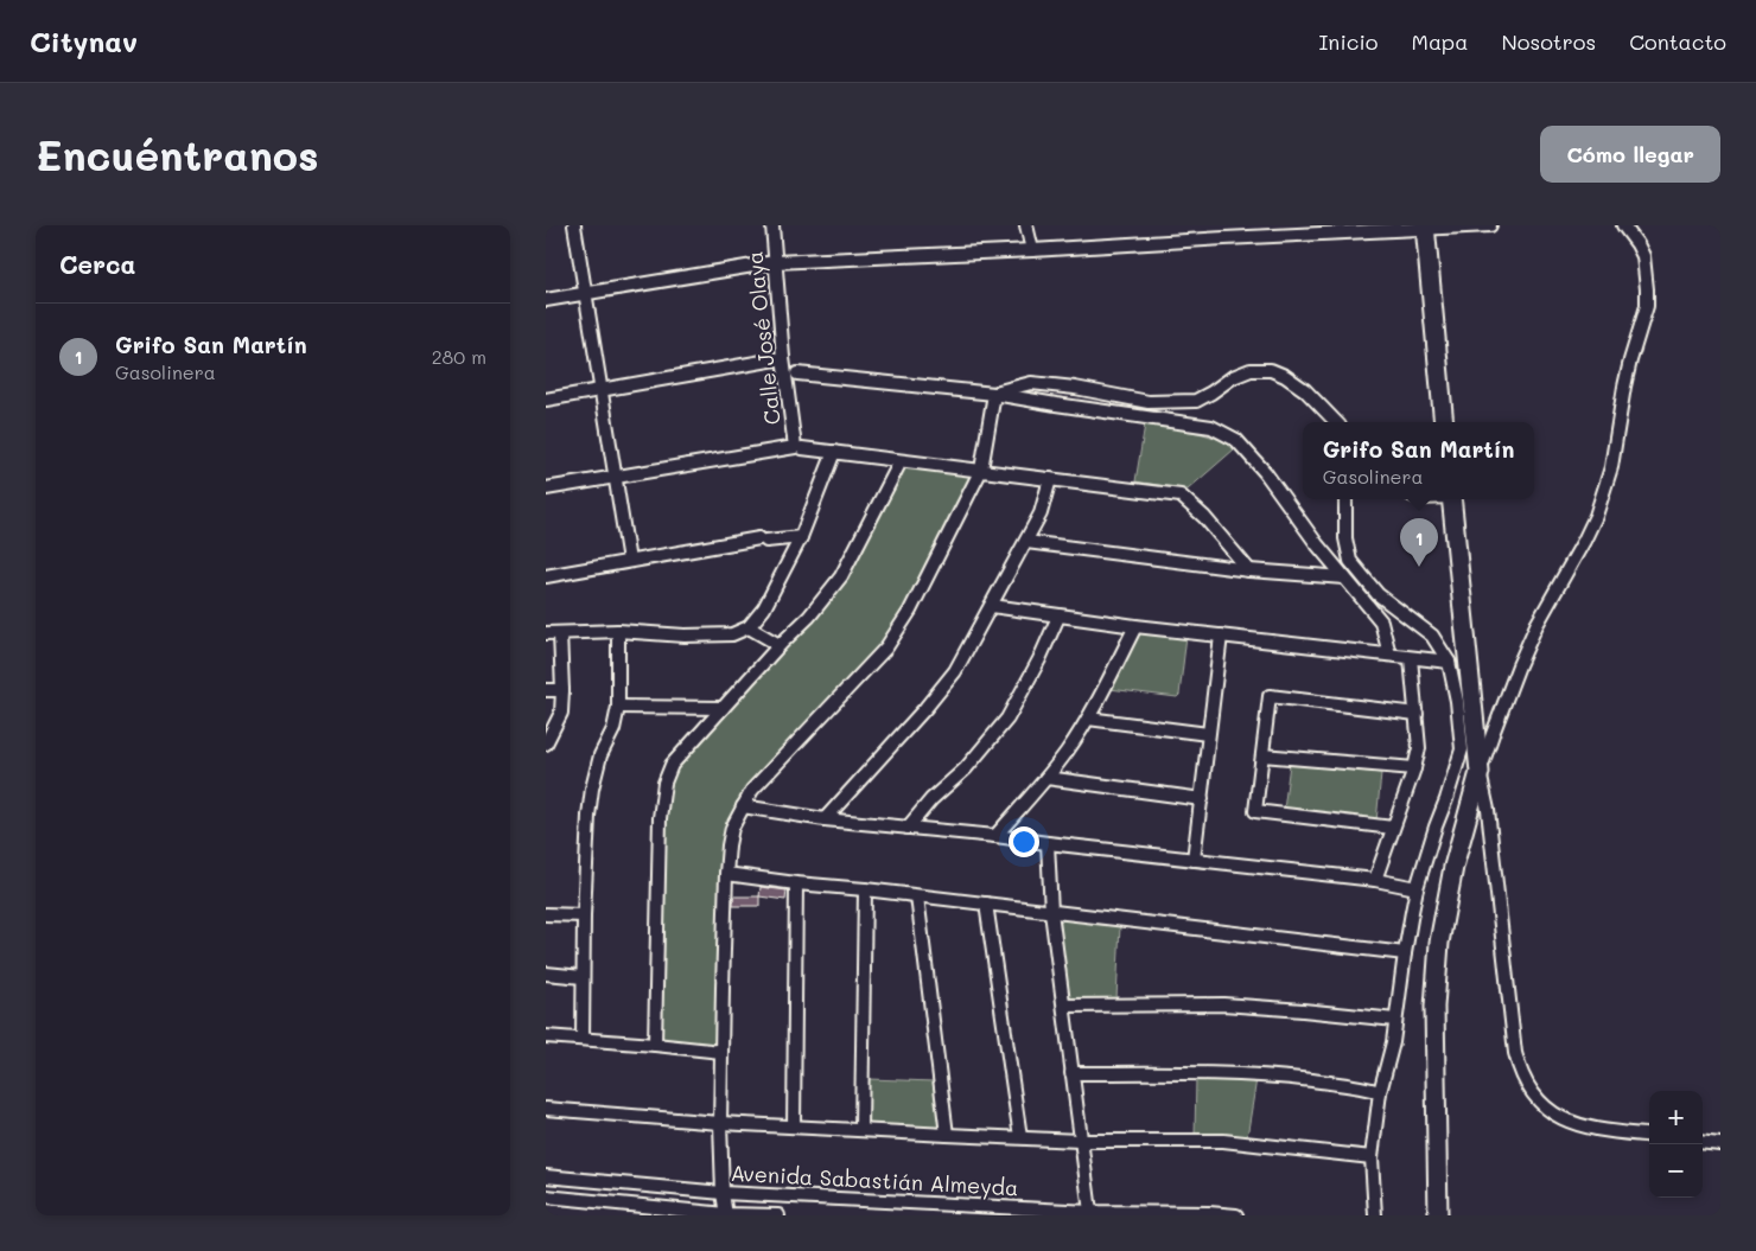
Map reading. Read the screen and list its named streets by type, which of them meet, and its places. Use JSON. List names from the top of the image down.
{
  "streets": {
    "street": ["Calle José Olaya", "Avenida Sabastián Almeyda"]
  },
  "page": {
    "header": "Citynav",
    "nav": [
      "Inicio",
      "Mapa",
      "Nosotros",
      "Contacto"
    ],
    "buttons": "Cómo llegar",
    "title": "Encuéntranos",
    "heading": "Cerca",
    "list": [
      {
        "mark": "1",
        "name": "Grifo San Martín",
        "note": "Gasolinera",
        "value": "280 m"
      }
    ],
    "popup": ["Grifo San Martín", "Gasolinera"],
    "pins": "1",
    "map_buttons": ["+", "−"]
  }
}
